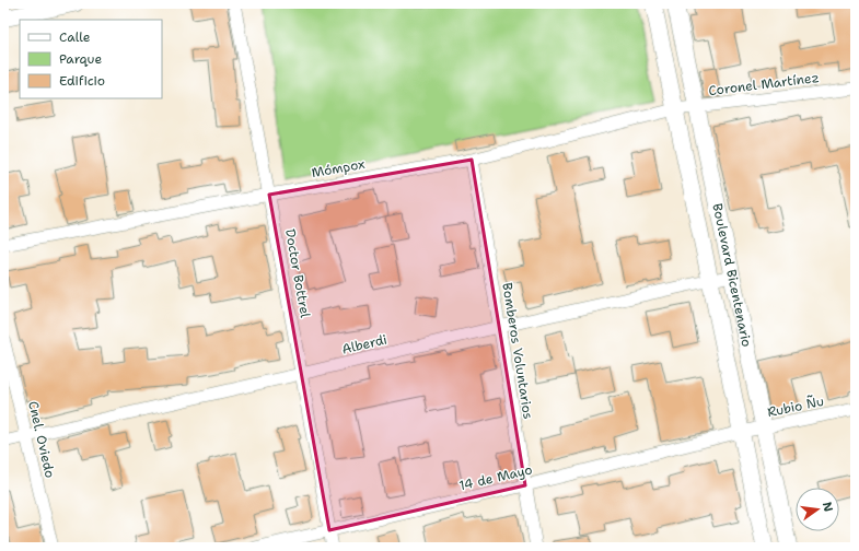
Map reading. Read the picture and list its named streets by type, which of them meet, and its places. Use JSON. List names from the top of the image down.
{
  "streets": {
    "main road": ["Boulevard Bicentenario"],
    "street": [
      "Coronel Martínez",
      "Mómpox",
      "Doctor Bottrel",
      "Alberdi",
      "Bomberos Voluntarios",
      "Rubio Ñu",
      "Cnel. Oviedo",
      "14 de Mayo"
    ]
  },
  "crossings": [
    ["Coronel Martínez", "Mómpox"],
    ["Coronel Martínez", "Boulevard Bicentenario"],
    ["Mómpox", "Doctor Bottrel"],
    ["Mómpox", "Boulevard Bicentenario"],
    ["Mómpox", "Bomberos Voluntarios"],
    ["Doctor Bottrel", "Alberdi"],
    ["Doctor Bottrel", "14 de Mayo"],
    ["Boulevard Bicentenario", "Alberdi"],
    ["Boulevard Bicentenario", "Rubio Ñu"],
    ["Boulevard Bicentenario", "14 de Mayo"],
    ["Alberdi", "Bomberos Voluntarios"],
    ["Alberdi", "Cnel. Oviedo"],
    ["Bomberos Voluntarios", "14 de Mayo"],
    ["Rubio Ñu", "14 de Mayo"]
  ],
  "legend": ["Calle", "Parque", "Edificio"],
  "north": "right"
}
